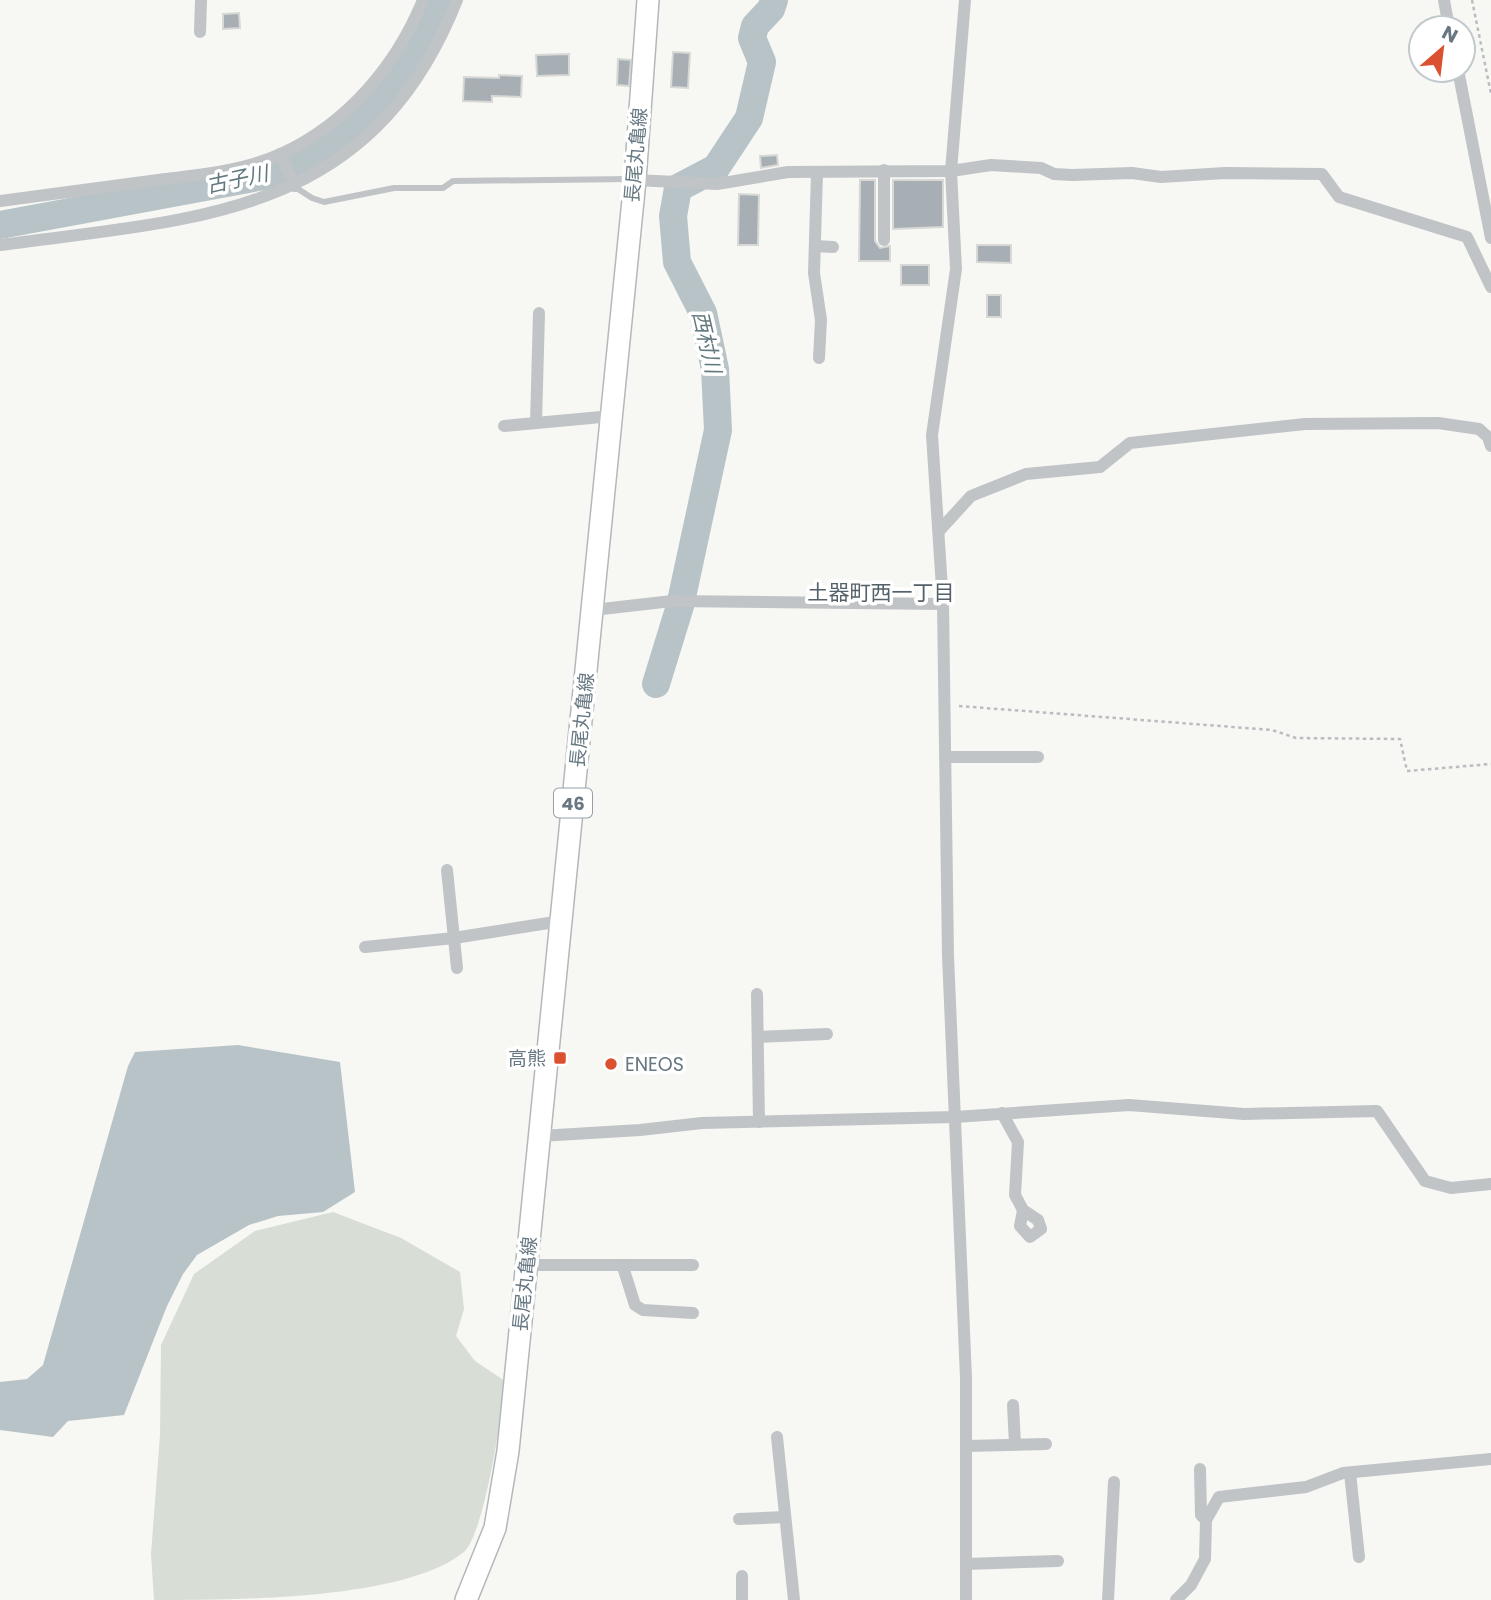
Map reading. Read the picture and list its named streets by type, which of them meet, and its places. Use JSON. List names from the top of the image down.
{
  "streets": {
    "main road": ["長尾丸亀線", "46"]
  },
  "districts": ["土器町西一丁目"],
  "water": ["古子川", "西村川"],
  "places": {
    "transit": ["高熊"],
    "other": ["ENEOS"]
  },
  "north": "top right"
}
